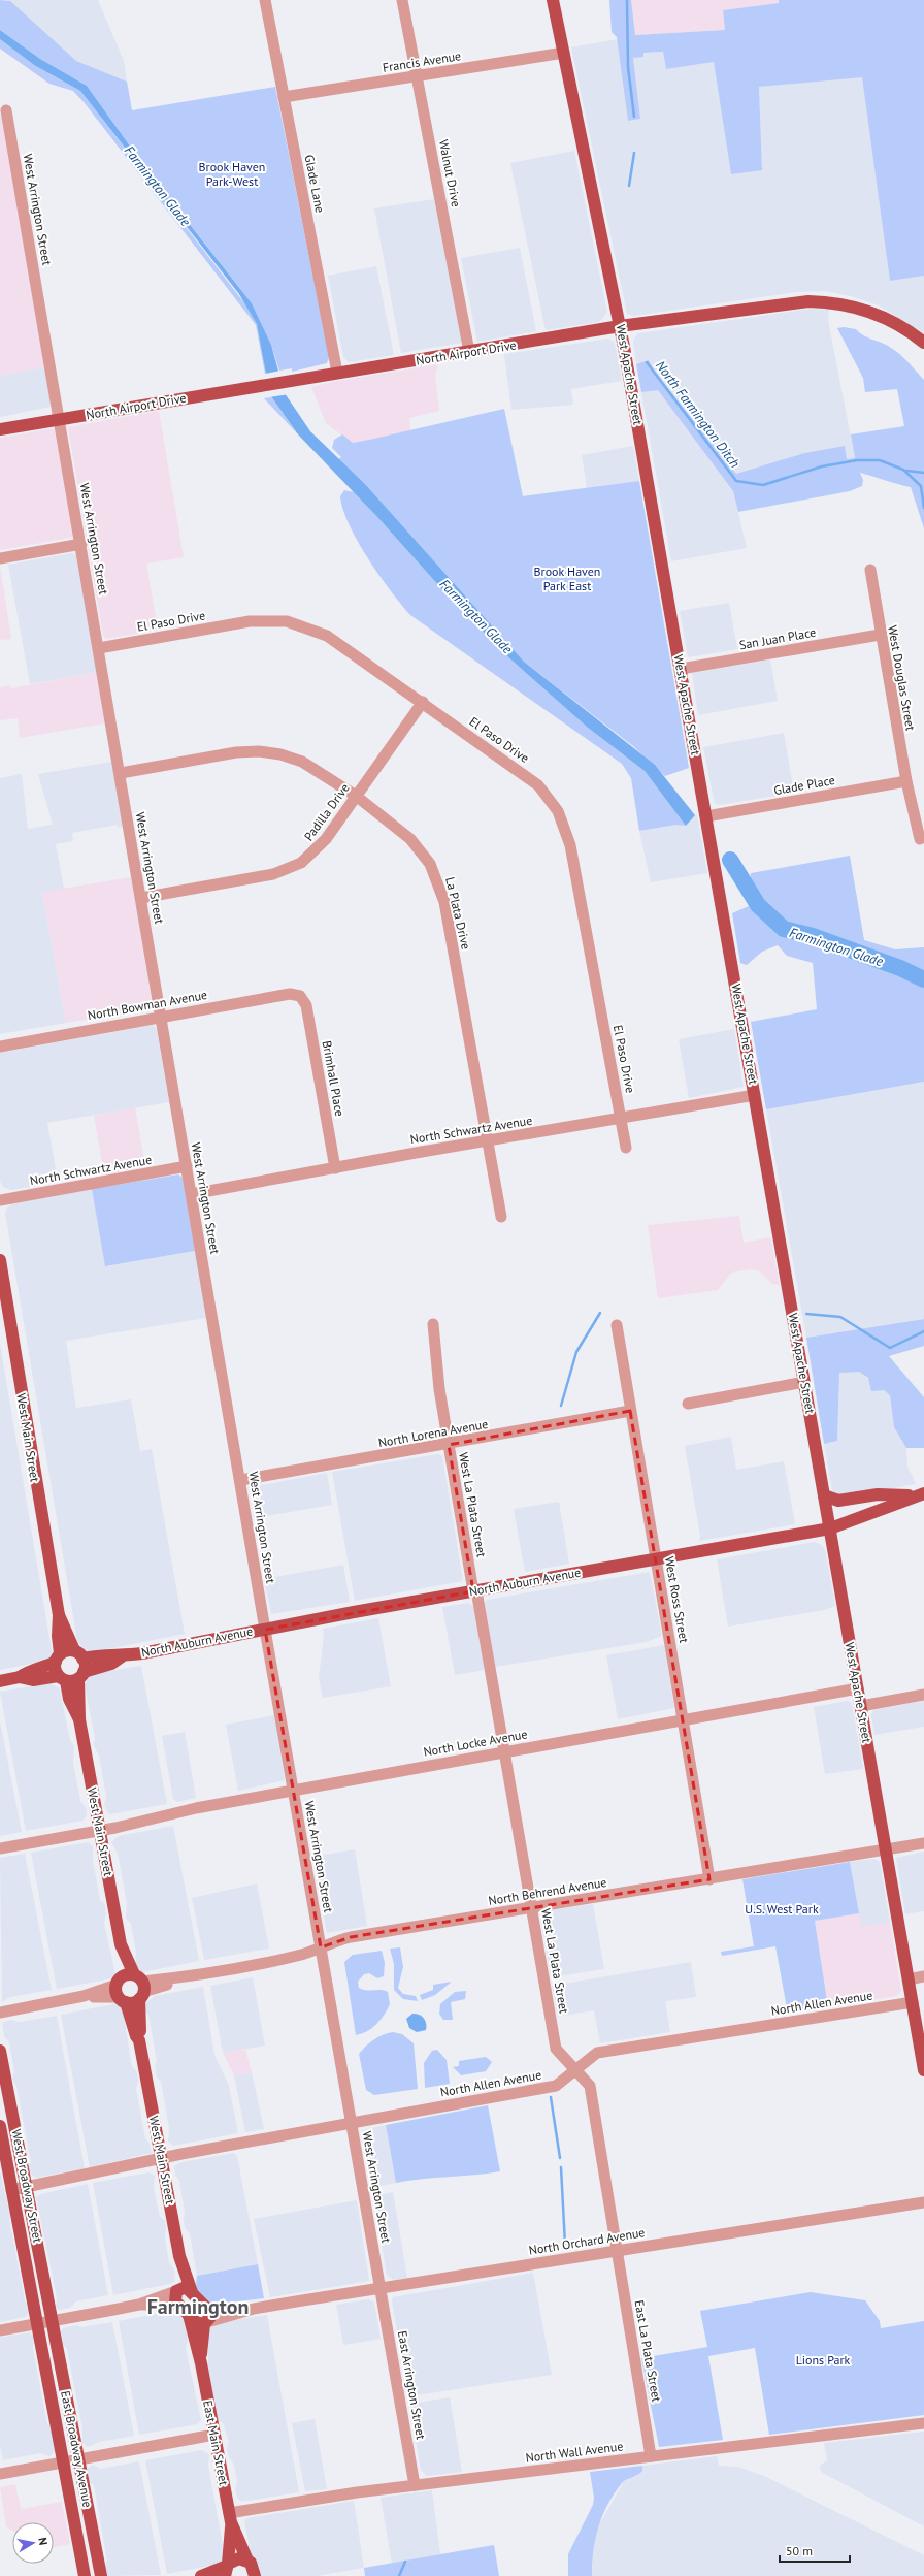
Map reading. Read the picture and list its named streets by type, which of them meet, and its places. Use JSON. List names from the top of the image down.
{
  "streets": {
    "main road": [
      "North Airport Drive",
      "West Apache Street",
      "West Main Street",
      "North Auburn Avenue",
      "West Broadway Street",
      "East Main Street",
      "East Broadway Avenue"
    ],
    "street": [
      "Francis Avenue",
      "Walnut Drive",
      "Glade Lane",
      "West Arrington Street",
      "El Paso Drive",
      "San Juan Place",
      "West Douglas Street",
      "Glade Place",
      "Padilla Drive",
      "La Plata Drive",
      "North Bowman Avenue",
      "Brimhall Place",
      "North Schwartz Avenue",
      "North Lorena Avenue",
      "West La Plata Street",
      "West Ross Street",
      "North Locke Avenue",
      "North Behrend Avenue",
      "North Allen Avenue",
      "North Orchard Avenue",
      "East La Plata Street",
      "East Arrington Street",
      "North Wall Avenue"
    ]
  },
  "crossings": [
    ["Francis Avenue", "Walnut Drive"],
    ["Francis Avenue", "Glade Lane"],
    ["Francis Avenue", "West Apache Street"],
    ["Walnut Drive", "North Airport Drive"],
    ["Glade Lane", "North Airport Drive"],
    ["West Arrington Street", "North Airport Drive"],
    ["West Arrington Street", "El Paso Drive"],
    ["West Arrington Street", "Padilla Drive"],
    ["West Arrington Street", "La Plata Drive"],
    ["West Arrington Street", "North Bowman Avenue"],
    ["West Arrington Street", "North Schwartz Avenue"],
    ["West Arrington Street", "North Lorena Avenue"],
    ["West Arrington Street", "North Auburn Avenue"],
    ["West Arrington Street", "North Locke Avenue"],
    ["West Arrington Street", "North Behrend Avenue"],
    ["West Arrington Street", "North Allen Avenue"],
    ["West Arrington Street", "North Orchard Avenue"],
    ["West Arrington Street", "East Arrington Street"],
    ["North Airport Drive", "West Apache Street"],
    ["West Apache Street", "San Juan Place"],
    ["West Apache Street", "Glade Place"],
    ["West Apache Street", "North Schwartz Avenue"],
    ["West Apache Street", "North Auburn Avenue"],
    ["West Apache Street", "North Locke Avenue"],
    ["West Apache Street", "North Behrend Avenue"],
    ["West Apache Street", "North Allen Avenue"],
    ["El Paso Drive", "Padilla Drive"],
    ["El Paso Drive", "North Schwartz Avenue"],
    ["San Juan Place", "West Douglas Street"],
    ["West Douglas Street", "Glade Place"],
    ["Padilla Drive", "La Plata Drive"],
    ["La Plata Drive", "North Schwartz Avenue"],
    ["North Bowman Avenue", "Brimhall Place"],
    ["Brimhall Place", "North Schwartz Avenue"],
    ["North Lorena Avenue", "West La Plata Street"],
    ["North Lorena Avenue", "West Ross Street"],
    ["West Main Street", "North Auburn Avenue"],
    ["West Main Street", "North Locke Avenue"],
    ["West Main Street", "North Behrend Avenue"],
    ["West Main Street", "North Allen Avenue"],
    ["West La Plata Street", "North Auburn Avenue"],
    ["West La Plata Street", "North Locke Avenue"],
    ["West La Plata Street", "North Behrend Avenue"],
    ["West La Plata Street", "North Allen Avenue"],
    ["West La Plata Street", "North Orchard Avenue"],
    ["West La Plata Street", "East La Plata Street"],
    ["North Auburn Avenue", "West Ross Street"],
    ["West Ross Street", "North Locke Avenue"],
    ["West Ross Street", "North Behrend Avenue"],
    ["North Allen Avenue", "West Broadway Street"],
    ["West Broadway Street", "East Broadway Avenue"],
    ["North Orchard Avenue", "East La Plata Street"],
    ["North Orchard Avenue", "East Arrington Street"],
    ["North Orchard Avenue", "East Main Street"],
    ["East La Plata Street", "North Wall Avenue"],
    ["East Arrington Street", "North Wall Avenue"],
    ["East Main Street", "North Wall Avenue"]
  ],
  "districts": ["Farmington"],
  "water": ["Farmington Glade", "North Farmington Ditch"],
  "parks": [
    "Brook Haven Park-West",
    "Brook Haven Park East",
    "U.S. West Park",
    "Lions Park"
  ],
  "scale_bar": "50 m",
  "north": "right"
}
